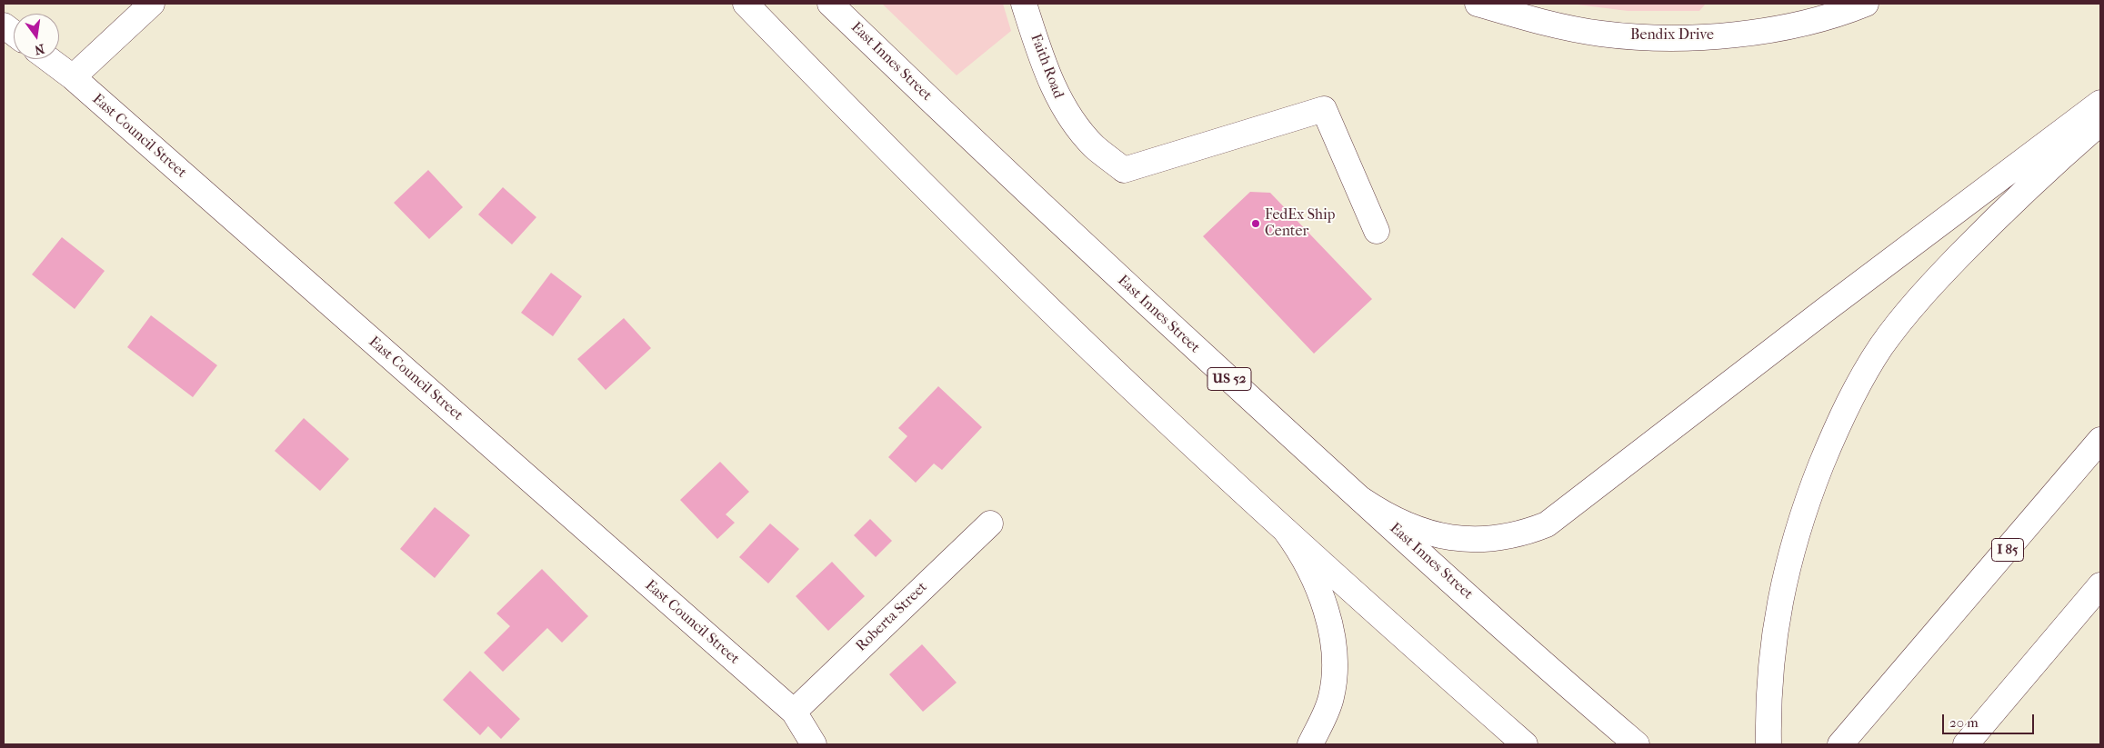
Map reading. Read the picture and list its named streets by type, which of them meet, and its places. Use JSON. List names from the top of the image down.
{
  "streets": {
    "main road": [
      "Bendix Drive",
      "East Innes Street",
      "Faith Road",
      "East Council Street",
      "US 52",
      "I 85",
      "Roberta Street"
    ]
  },
  "crossings": [
    ["East Council Street", "Roberta Street"]
  ],
  "places": ["FedEx Ship Center"],
  "scale_bar": "20 m",
  "north": "bottom"
}
